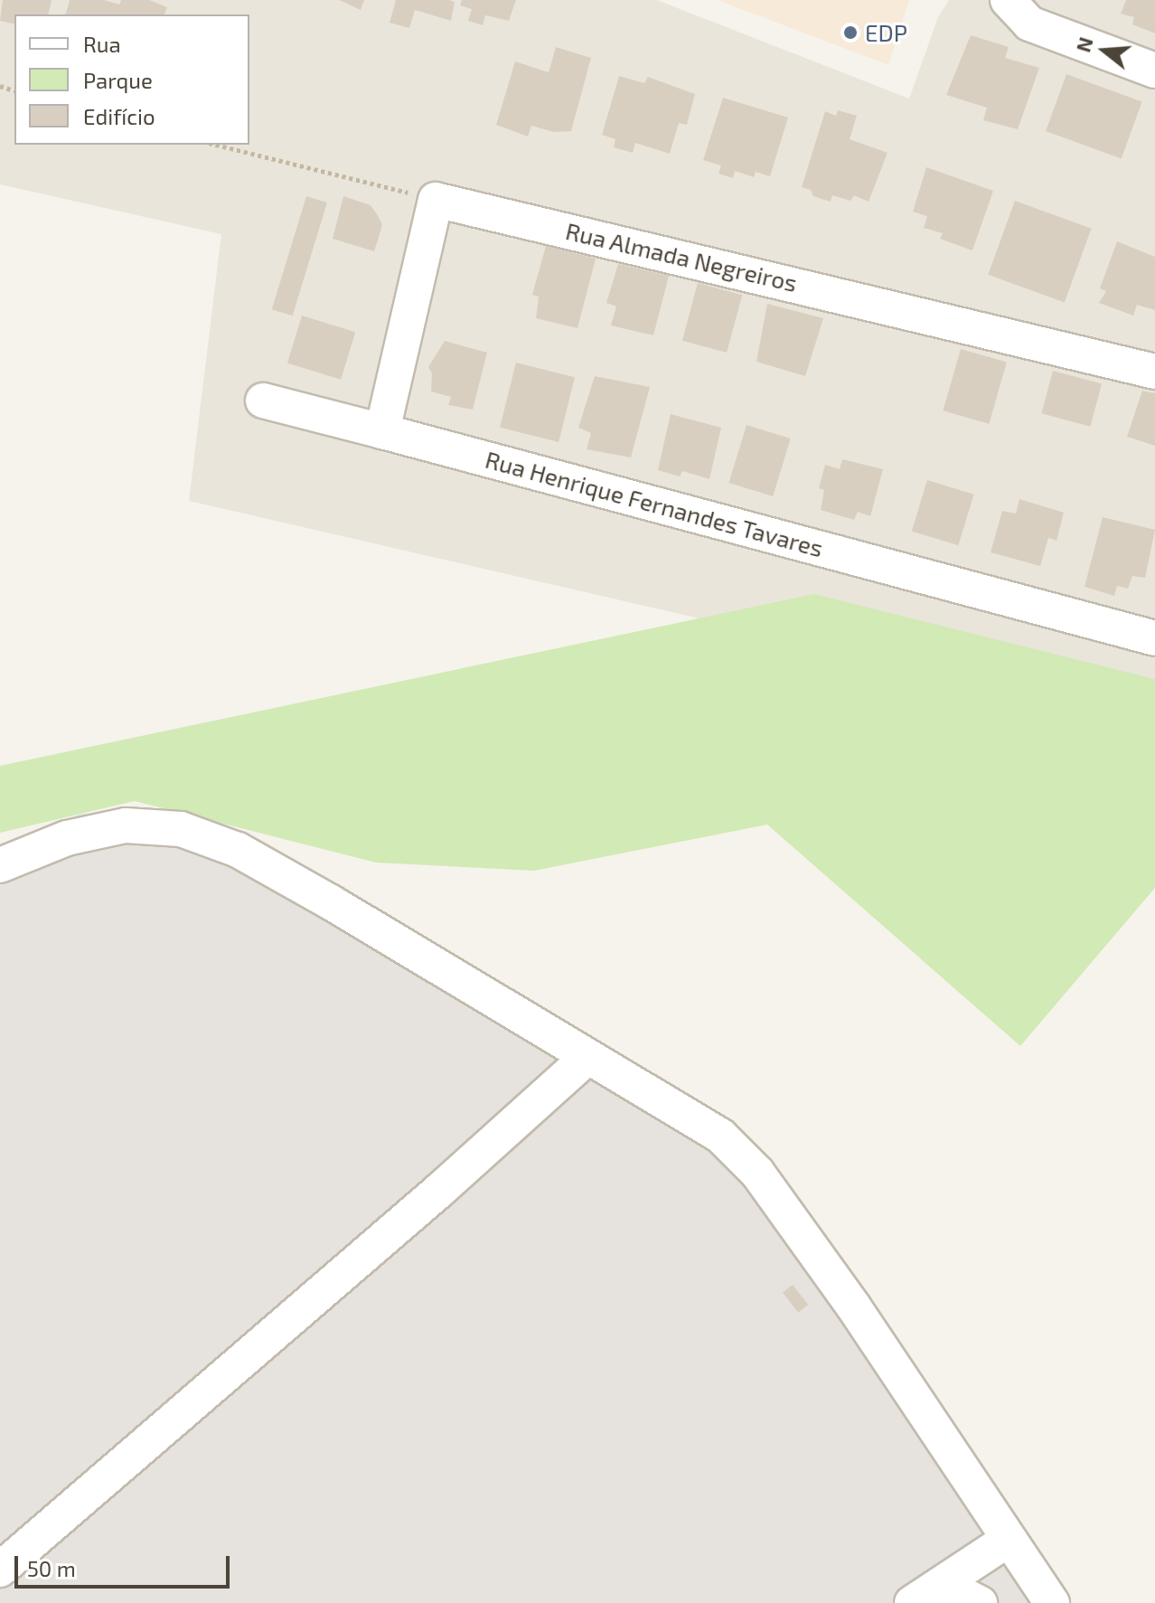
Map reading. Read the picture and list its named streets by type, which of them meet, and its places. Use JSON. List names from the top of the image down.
{
  "streets": {
    "street": ["Rua Almada Negreiros", "Rua Henrique Fernandes Tavares"]
  },
  "places": ["EDP"],
  "legend": ["Rua", "Parque", "Edifício"],
  "scale_bar": "50 m",
  "north": "left"
}
